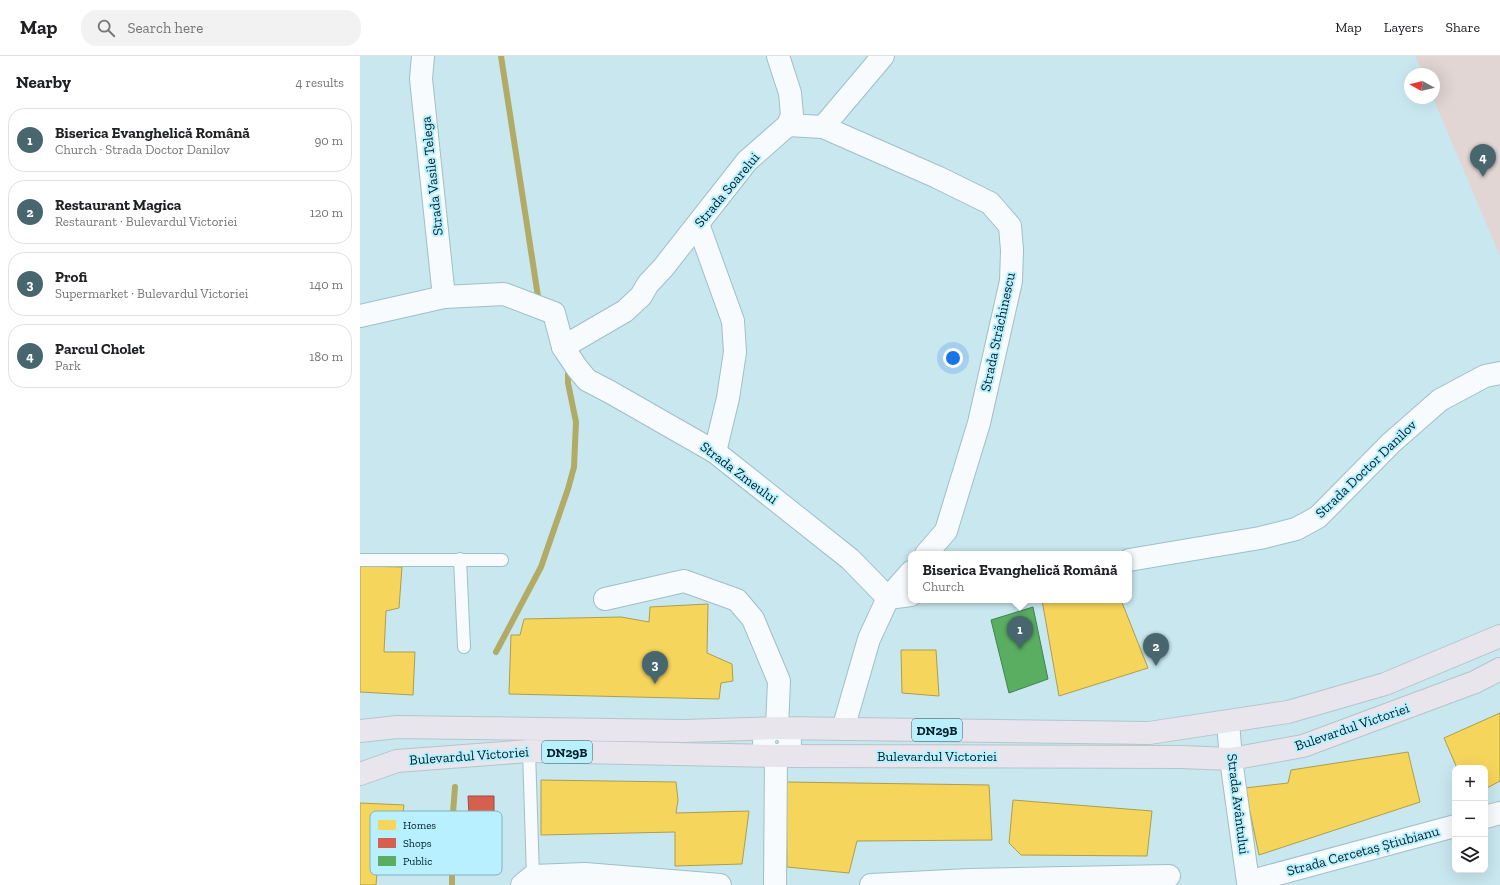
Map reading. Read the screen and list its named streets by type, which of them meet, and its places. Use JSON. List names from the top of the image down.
{
  "streets": {
    "main road": ["Bulevardul Victoriei", "DN29B"],
    "street": [
      "Strada Vasile Telega",
      "Strada Soarelui",
      "Strada Străchinescu",
      "Strada Doctor Danilov",
      "Strada Zmeului",
      "Strada Avântului",
      "Strada Cercetaș Știubianu"
    ]
  },
  "crossings": [
    ["Strada Soarelui", "Strada Străchinescu"],
    ["Strada Soarelui", "Strada Zmeului"],
    ["Bulevardul Victoriei", "Strada Avântului"],
    ["Strada Avântului", "Strada Cercetaș Știubianu"]
  ],
  "legend": ["Homes", "Shops", "Public"],
  "north": "left",
  "page": {
    "header": "Map",
    "search": "Search here",
    "nav": ["Map", "Layers", "Share"],
    "heading": ["Nearby", "4 results"],
    "list": [
      {
        "mark": "1",
        "name": "Biserica Evanghelică Română",
        "note": "Church · Strada Doctor Danilov",
        "value": "90 m"
      },
      {
        "mark": "2",
        "name": "Restaurant Magica",
        "note": "Restaurant · Bulevardul Victoriei",
        "value": "120 m"
      },
      {
        "mark": "3",
        "name": "Profi",
        "note": "Supermarket · Bulevardul Victoriei",
        "value": "140 m"
      },
      {
        "mark": "4",
        "name": "Parcul Cholet",
        "note": "Park",
        "value": "180 m"
      }
    ],
    "pins": [
      "4",
      "1",
      "2",
      "3"
    ],
    "popup": ["Biserica Evanghelică Română", "Church"],
    "map_buttons": ["+", "−"]
  }
}
